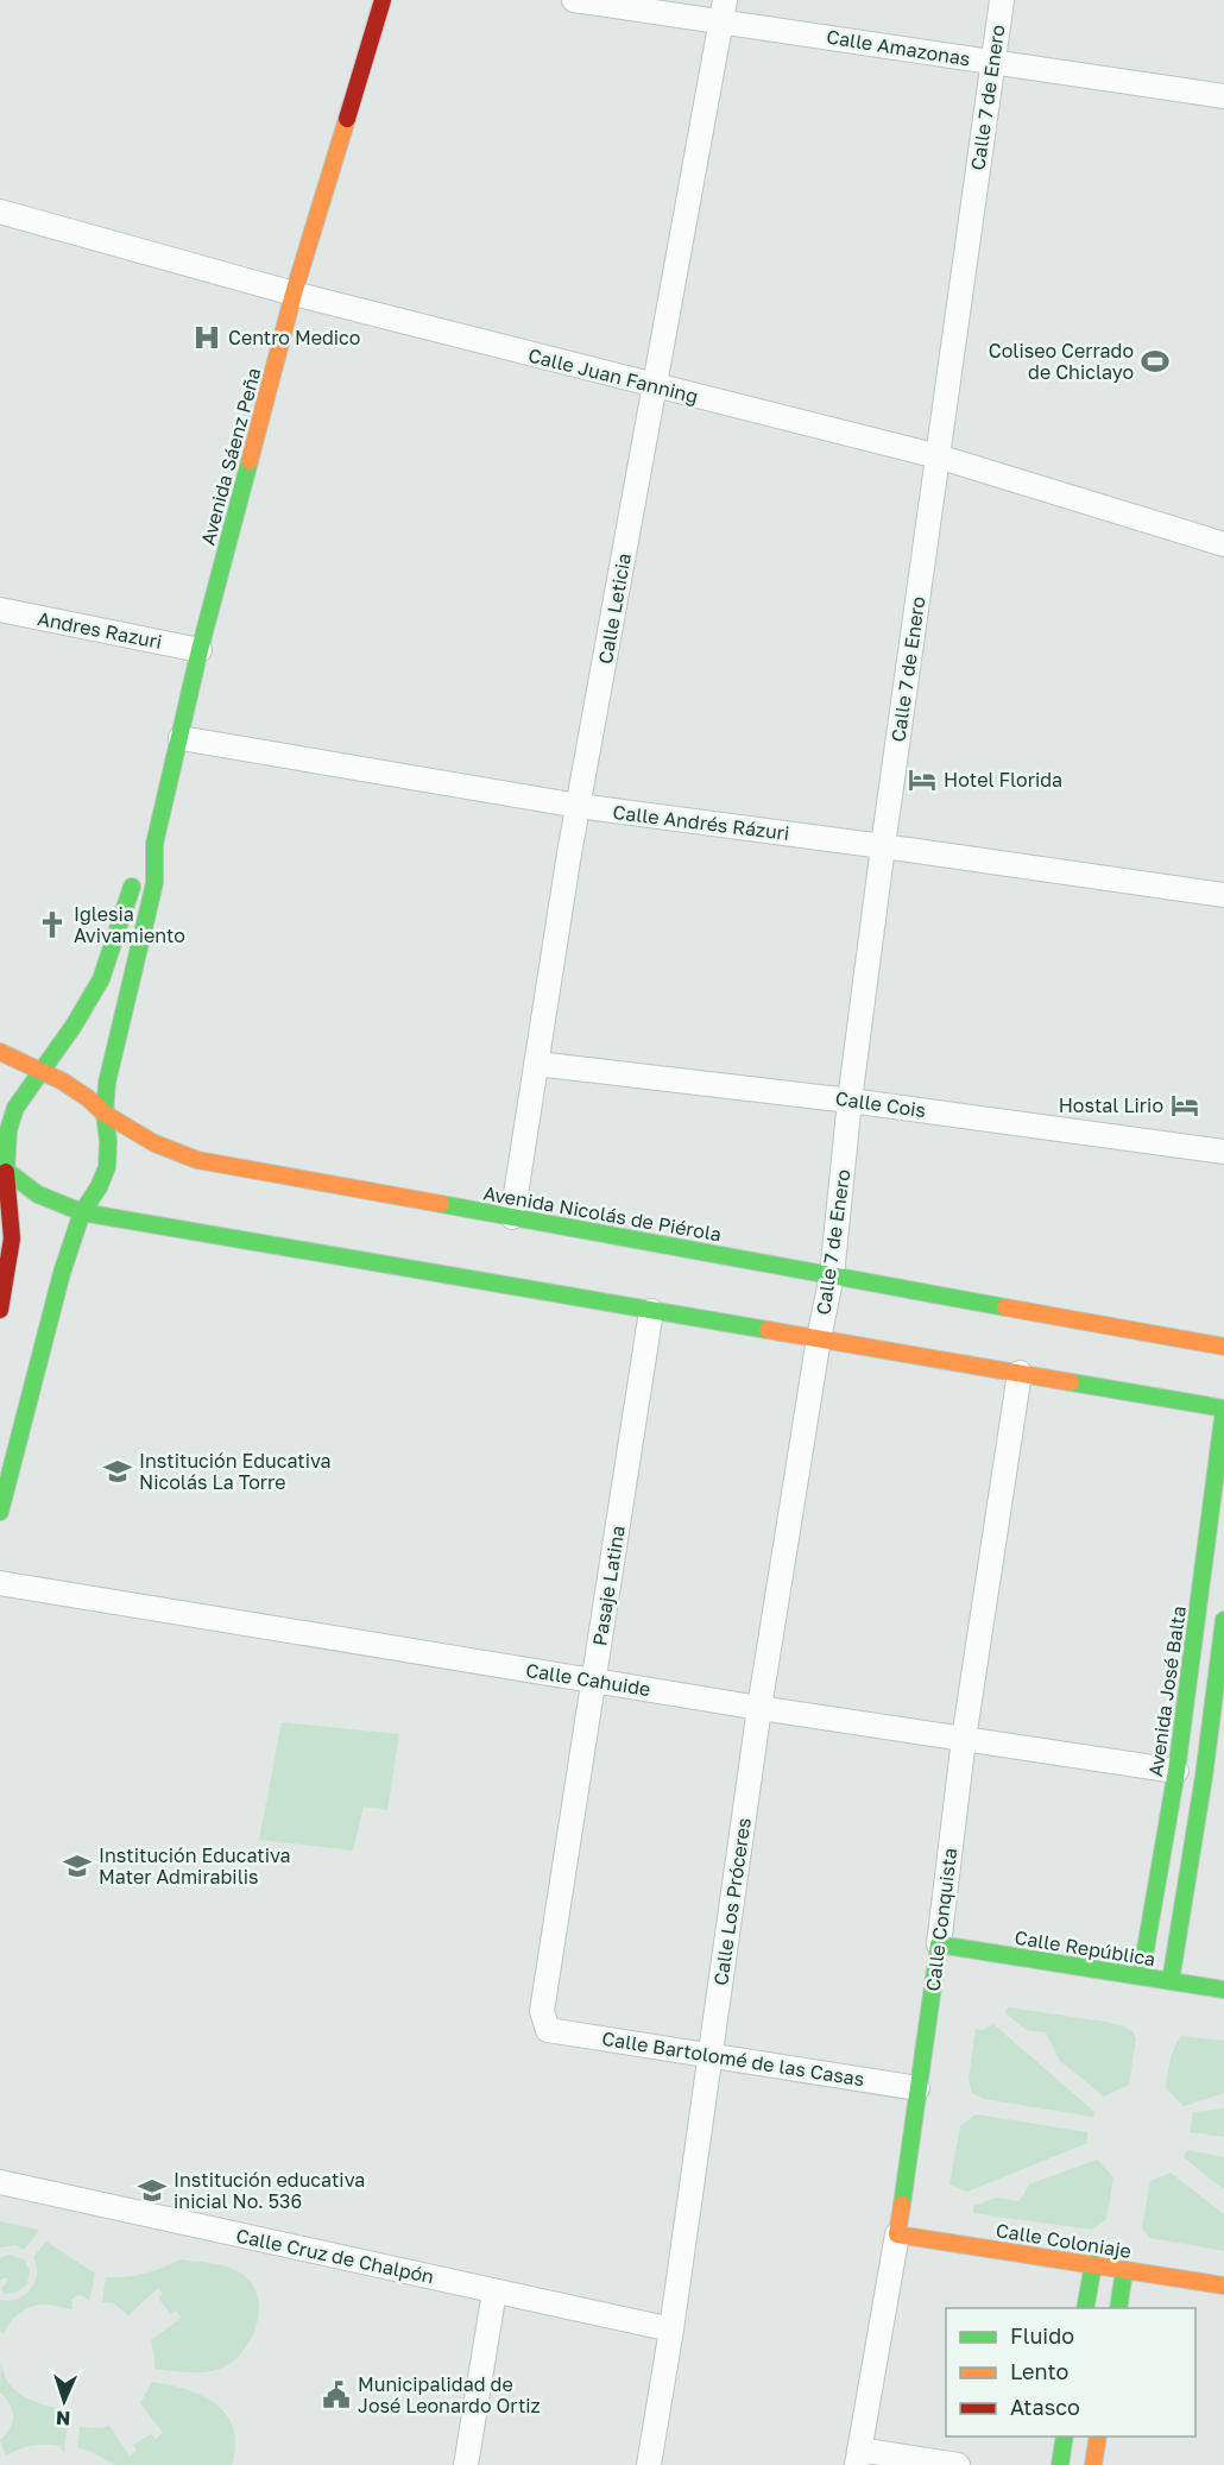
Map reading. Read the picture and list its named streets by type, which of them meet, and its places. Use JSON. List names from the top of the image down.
{
  "streets": {
    "main road": [
      "Avenida Sáenz Peña",
      "Avenida Nicolás de Piérola",
      "Avenida José Balta",
      "Calle Conquista",
      "Calle República",
      "Calle Coloniaje"
    ],
    "street": [
      "Calle Amazonas",
      "Calle 7 de Enero",
      "Calle Juan Fanning",
      "Calle Leticia",
      "Andres Razuri",
      "Calle Andrés Rázuri",
      "Calle Cois",
      "Pasaje Latina",
      "Calle Cahuide",
      "Calle Los Próceres",
      "Calle Bartolomé de las Casas",
      "Calle Cruz de Chalpón"
    ]
  },
  "crossings": [
    ["Calle Amazonas", "Calle 7 de Enero"],
    ["Calle Amazonas", "Calle Leticia"],
    ["Calle 7 de Enero", "Calle Juan Fanning"],
    ["Calle 7 de Enero", "Calle Andrés Rázuri"],
    ["Calle 7 de Enero", "Calle Cois"],
    ["Calle 7 de Enero", "Avenida Nicolás de Piérola"],
    ["Calle 7 de Enero", "Calle Los Próceres"],
    ["Calle Juan Fanning", "Avenida Sáenz Peña"],
    ["Calle Juan Fanning", "Calle Leticia"],
    ["Avenida Sáenz Peña", "Andres Razuri"],
    ["Avenida Sáenz Peña", "Calle Andrés Rázuri"],
    ["Avenida Sáenz Peña", "Avenida Nicolás de Piérola"],
    ["Calle Leticia", "Calle Andrés Rázuri"],
    ["Calle Leticia", "Calle Cois"],
    ["Calle Leticia", "Avenida Nicolás de Piérola"],
    ["Pasaje Latina", "Calle Cahuide"],
    ["Pasaje Latina", "Calle Bartolomé de las Casas"],
    ["Calle Cahuide", "Avenida José Balta"],
    ["Calle Cahuide", "Calle Los Próceres"],
    ["Calle Cahuide", "Calle Conquista"],
    ["Avenida José Balta", "Calle República"],
    ["Calle Los Próceres", "Calle Bartolomé de las Casas"],
    ["Calle Los Próceres", "Calle Cruz de Chalpón"],
    ["Calle Conquista", "Calle República"],
    ["Calle Conquista", "Calle Bartolomé de las Casas"],
    ["Calle Conquista", "Calle Coloniaje"]
  ],
  "places": {
    "hospital": ["Centro Medico"],
    "sports": ["Coliseo Cerrado de Chiclayo"],
    "hotel": ["Hotel Florida", "Hostal Lirio"],
    "church": ["Iglesia Avivamiento"],
    "school or university": ["Institución Educativa Nicolás La Torre", "Institución Educativa Mater Admirabilis", "Institución educativa inicial No. 536"],
    "public building": ["Municipalidad de José Leonardo Ortiz"]
  },
  "legend": ["Fluido", "Lento", "Atasco"],
  "north": "bottom"
}
